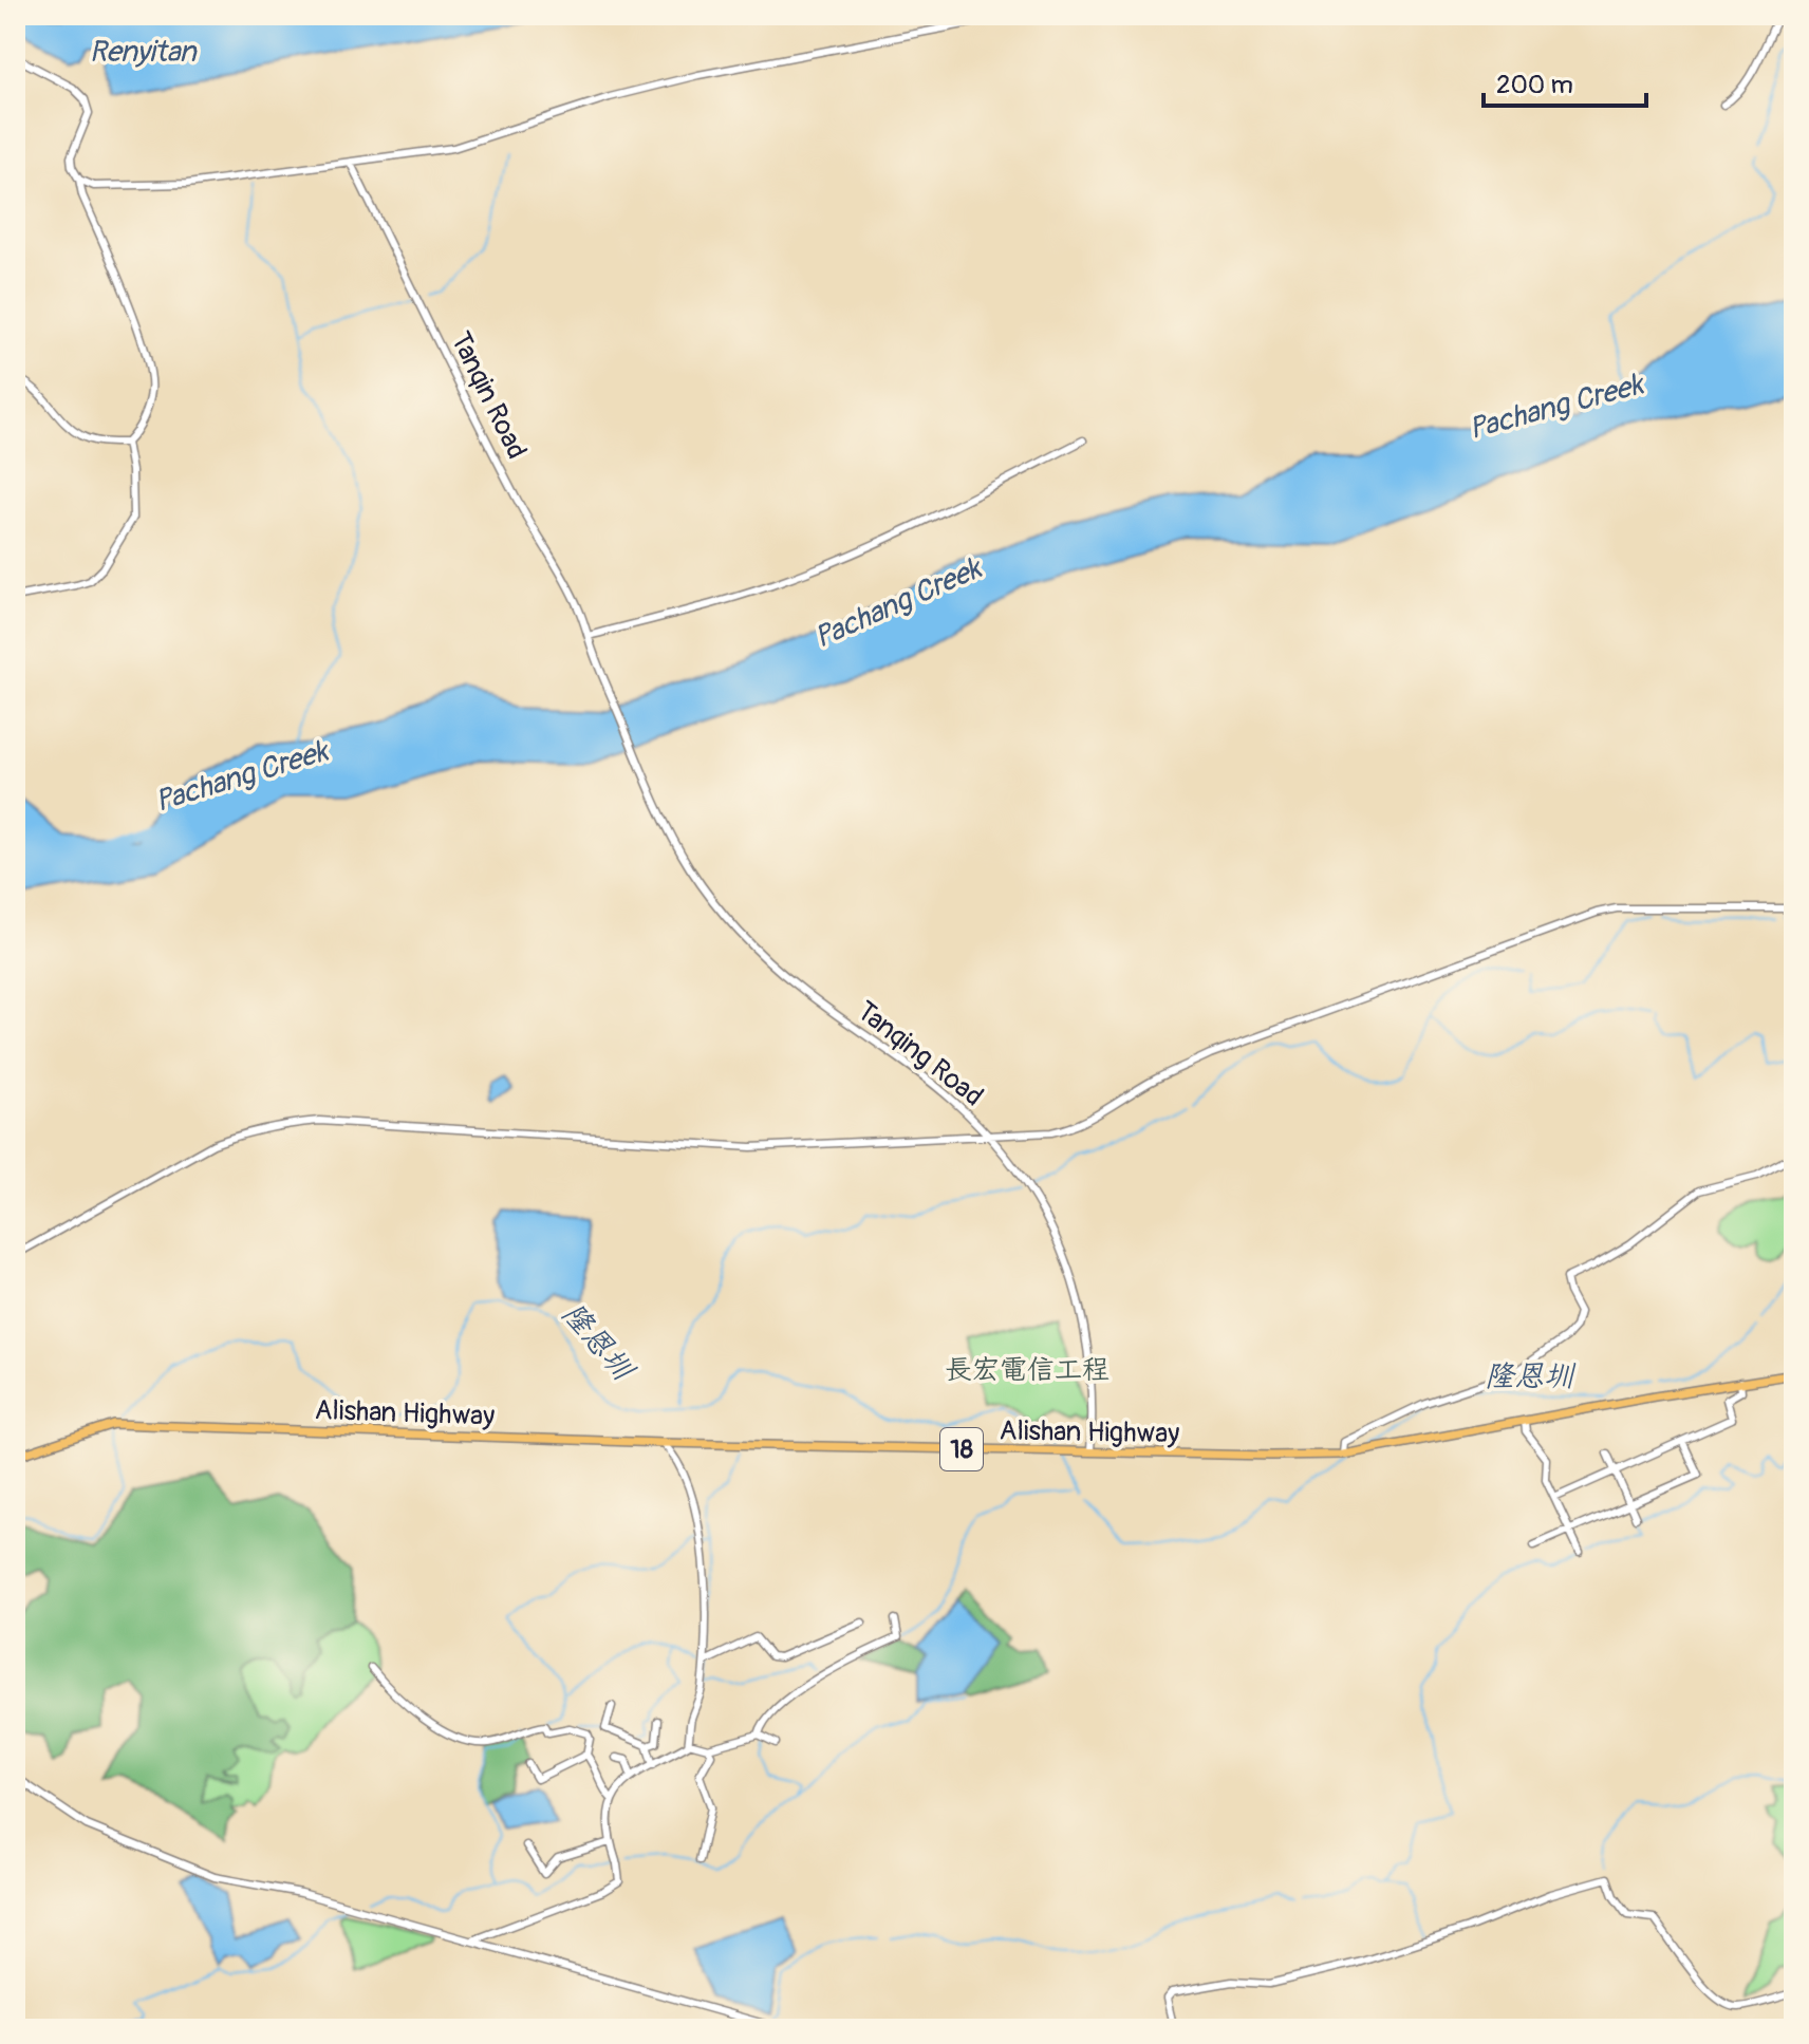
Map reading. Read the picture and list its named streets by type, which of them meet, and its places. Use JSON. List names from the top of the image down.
{
  "streets": {
    "main road": ["Alishan Highway", "18"],
    "street": ["Tanqin Road", "Tanqing Road"]
  },
  "crossings": [
    ["Tanqin Road", "Tanqing Road"],
    ["Tanqing Road", "Alishan Highway"]
  ],
  "water": ["Renyitan", "Pachang Creek", "隆恩圳"],
  "parks": ["長宏電信工程"],
  "scale_bar": "200 m"
}
